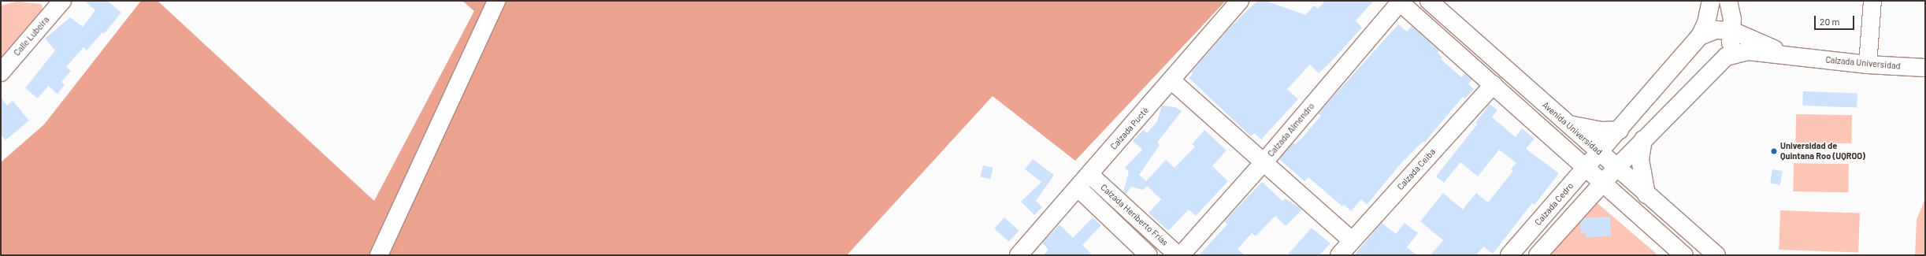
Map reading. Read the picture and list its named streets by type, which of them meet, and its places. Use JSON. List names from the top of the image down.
{
  "streets": {
    "street": [
      "Calle Lubeira",
      "Calzada Universidad",
      "Calzada Pucté",
      "Avenida Universidad",
      "Calzada Almendro",
      "Calzada Ceiba",
      "Calzada Cedro",
      "Calzada Heriberto Frías"
    ]
  },
  "crossings": [
    ["Calzada Pucté", "Calzada Heriberto Frías"],
    ["Avenida Universidad", "Calzada Cedro"]
  ],
  "places": ["Universidad de Quintana Roo (UQROO)"],
  "scale_bar": "20 m"
}
